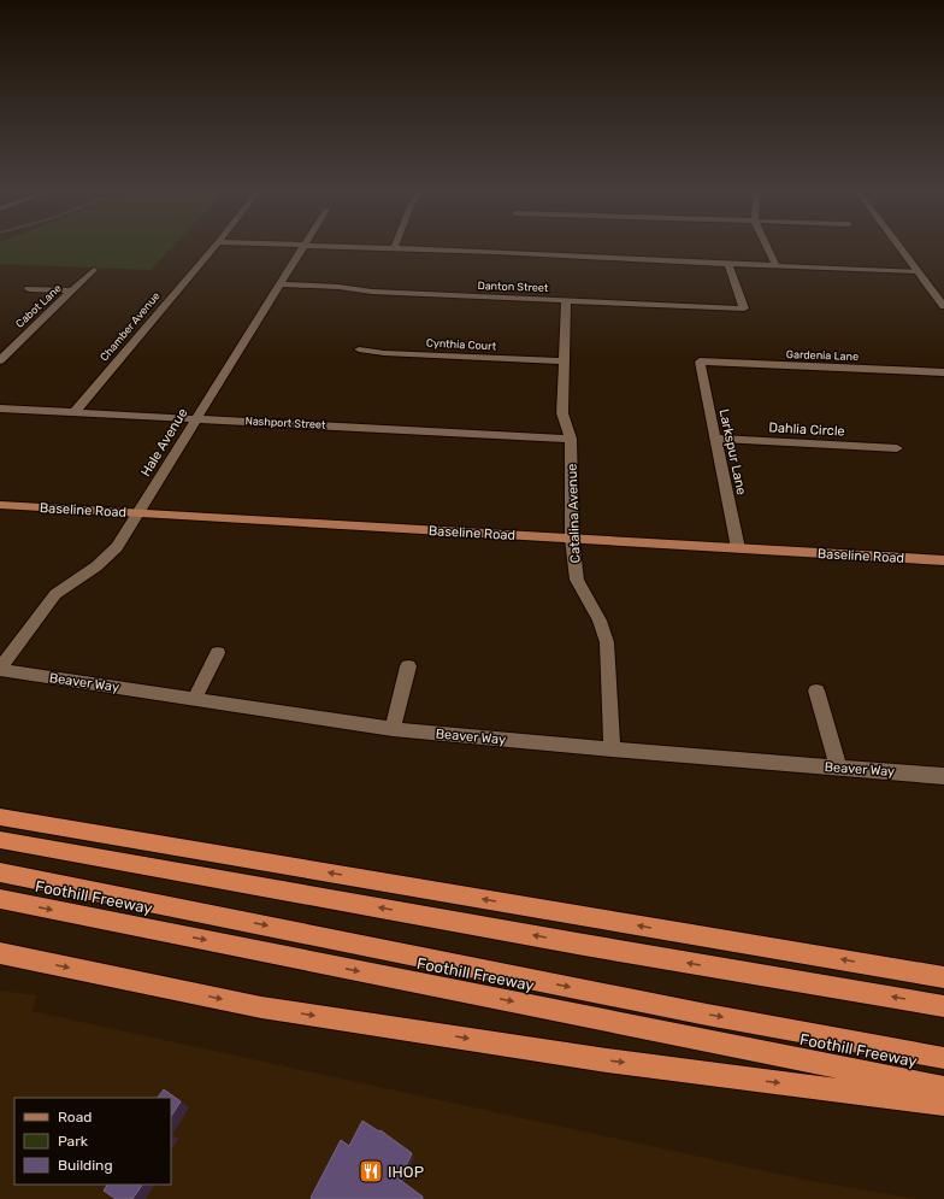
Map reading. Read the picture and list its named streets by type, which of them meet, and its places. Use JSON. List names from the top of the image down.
{
  "streets": {
    "highway": ["Foothill Freeway"],
    "main road": ["Baseline Road"],
    "street": [
      "Danton Street",
      "Cabot Lane",
      "Chamber Avenue",
      "Cynthia Court",
      "Gardenia Lane",
      "Nashport Street",
      "Dahlia Circle",
      "Hale Avenue",
      "Larkspur Lane",
      "Catalina Avenue",
      "Beaver Way"
    ]
  },
  "crossings": [
    ["Danton Street", "Hale Avenue"],
    ["Danton Street", "Catalina Avenue"],
    ["Chamber Avenue", "Nashport Street"],
    ["Cynthia Court", "Catalina Avenue"],
    ["Gardenia Lane", "Larkspur Lane"],
    ["Nashport Street", "Hale Avenue"],
    ["Nashport Street", "Catalina Avenue"],
    ["Dahlia Circle", "Larkspur Lane"],
    ["Hale Avenue", "Baseline Road"],
    ["Hale Avenue", "Beaver Way"],
    ["Larkspur Lane", "Baseline Road"],
    ["Baseline Road", "Catalina Avenue"],
    ["Catalina Avenue", "Beaver Way"]
  ],
  "places": {
    "restaurant": ["IHOP"]
  },
  "legend": ["Road", "Park", "Building"]
}
